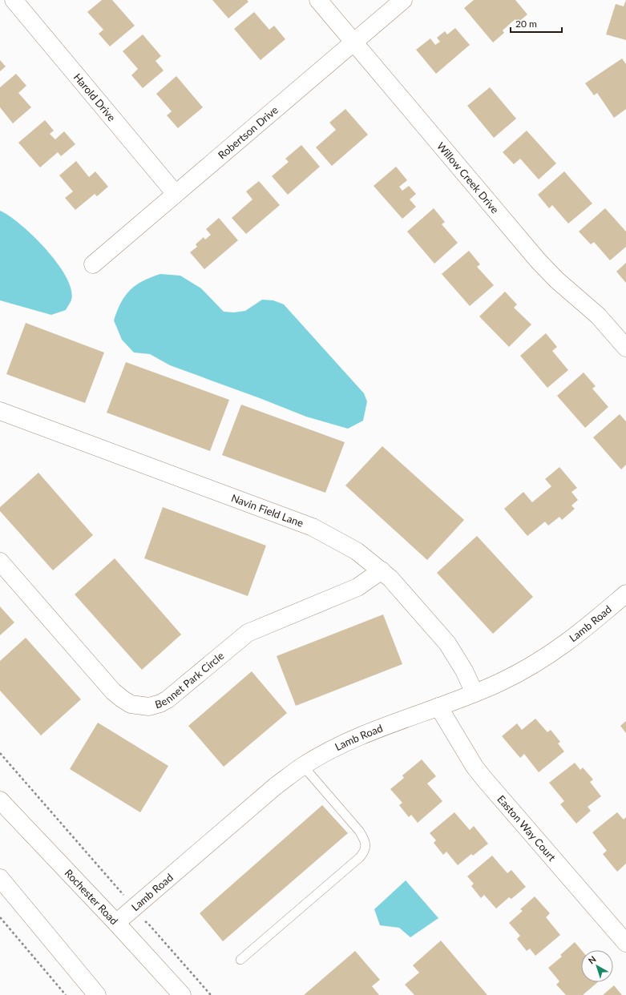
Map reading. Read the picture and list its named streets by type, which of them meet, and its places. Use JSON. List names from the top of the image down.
{
  "streets": {
    "street": [
      "Harold Drive",
      "Robertson Drive",
      "Willow Creek Drive",
      "Navin Field Lane",
      "Lamb Road",
      "Bennet Park Circle",
      "Easton Way Court",
      "Rochester Road"
    ]
  },
  "crossings": [
    ["Harold Drive", "Robertson Drive"],
    ["Robertson Drive", "Willow Creek Drive"],
    ["Navin Field Lane", "Lamb Road"],
    ["Navin Field Lane", "Bennet Park Circle"],
    ["Lamb Road", "Easton Way Court"],
    ["Lamb Road", "Rochester Road"]
  ],
  "scale_bar": "20 m",
  "north": "top left"
}
